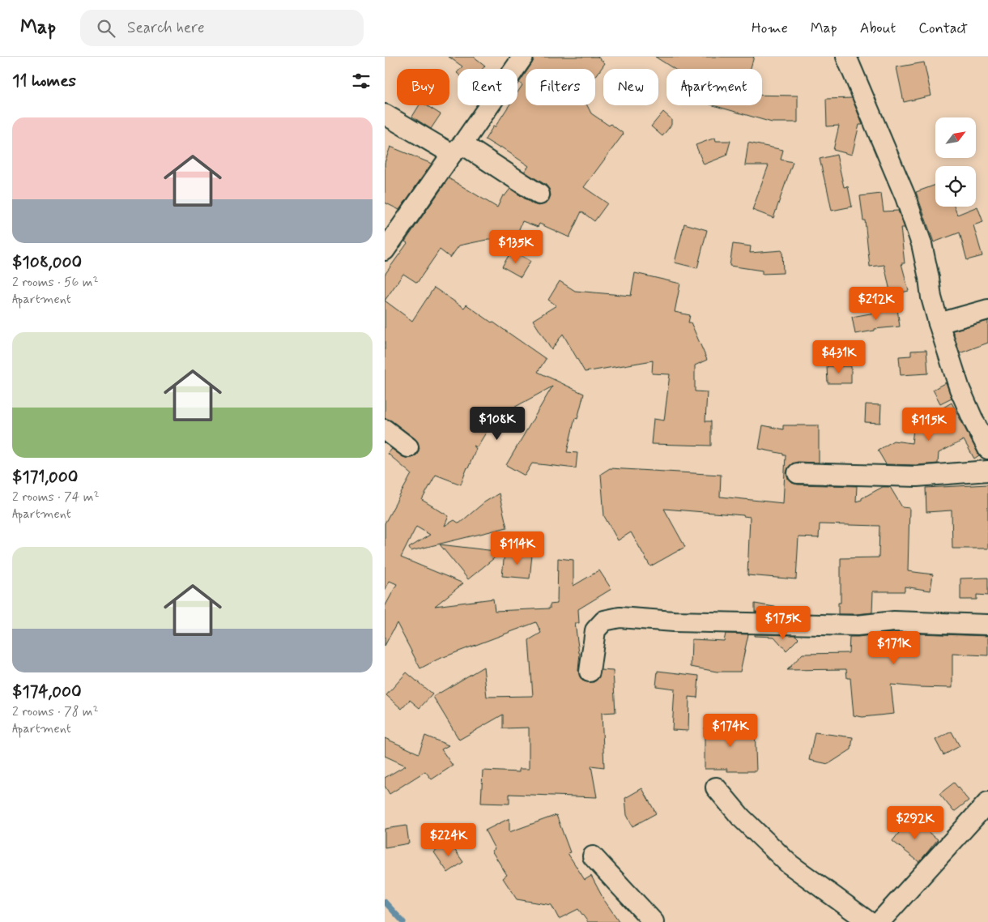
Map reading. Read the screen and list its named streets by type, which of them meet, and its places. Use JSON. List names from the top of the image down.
{
  "north": "top right",
  "page": {
    "header": "Map",
    "search": "Search here",
    "nav": [
      "Home",
      "Map",
      "About",
      "Contact"
    ],
    "heading": "11 homes",
    "chip": [
      "Buy",
      "Rent",
      "Filters",
      "New",
      "Apartment"
    ],
    "list": [
      {
        "name": "$108,000",
        "note": "2 rooms · 56 m² · Apartment"
      },
      {
        "name": "$171,000",
        "note": "2 rooms · 74 m² · Apartment"
      },
      {
        "name": "$174,000",
        "note": "2 rooms · 78 m² · Apartment"
      }
    ],
    "price": [
      "$135K",
      "$212K",
      "$431K",
      "$108K",
      "$115K",
      "$114K",
      "$175K",
      "$171K",
      "$174K",
      "$292K",
      "$224K"
    ]
  }
}
